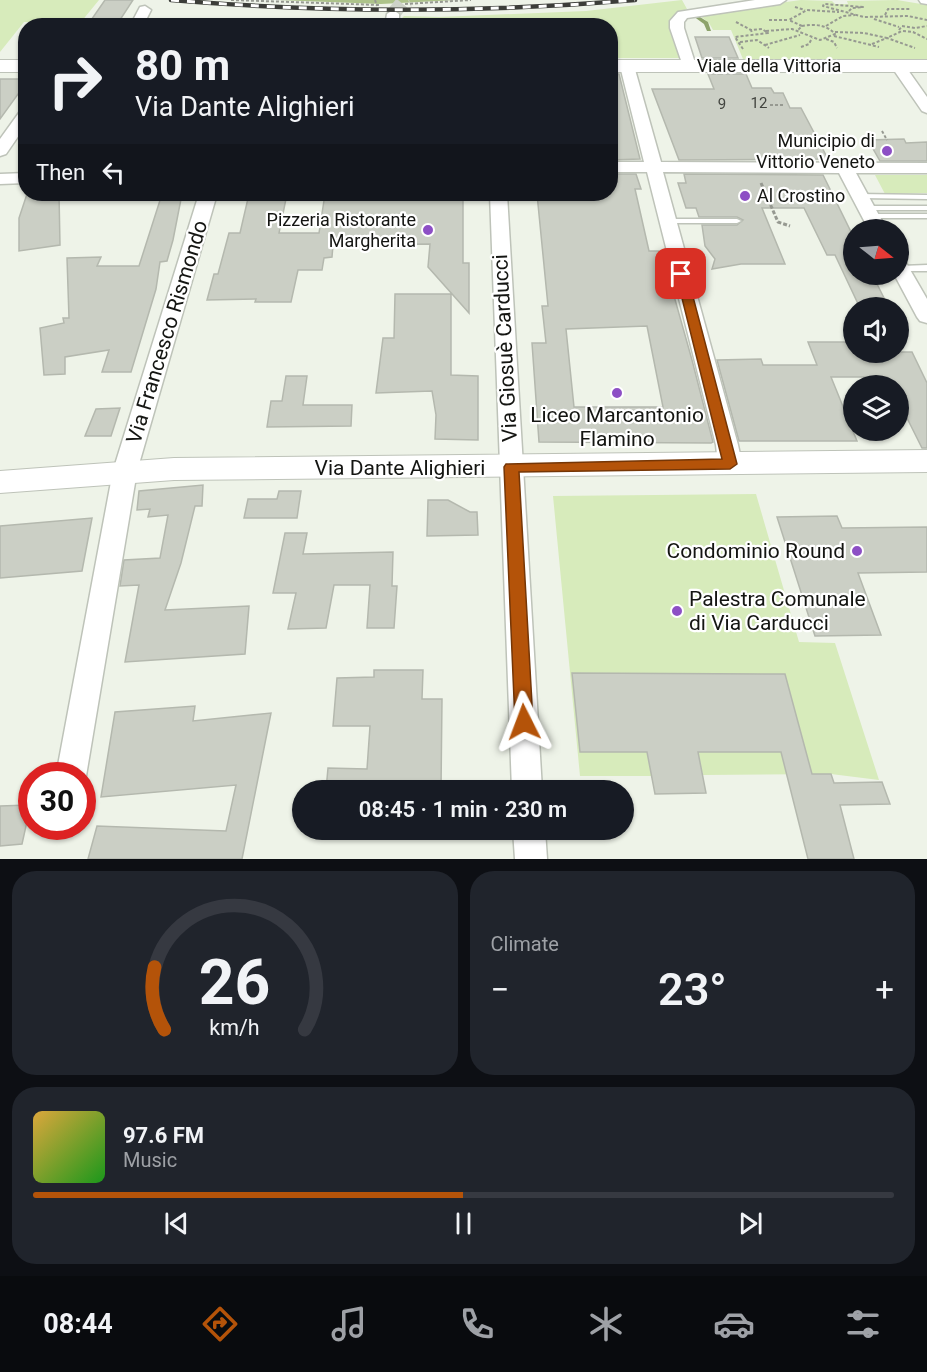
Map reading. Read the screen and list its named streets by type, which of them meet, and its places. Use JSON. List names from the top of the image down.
{
  "streets": {
    "main road": ["Viale della Vittoria", "Via Dante Alighieri"],
    "street": ["Via Francesco Rismondo", "Via Giosuè Carducci"]
  },
  "crossings": [
    ["Via Francesco Rismondo", "Via Dante Alighieri"],
    ["Via Giosuè Carducci", "Via Dante Alighieri"]
  ],
  "places": [
    "Municipio di Vittorio Veneto",
    "Al Crostino",
    "Pizzeria Ristorante Margherita",
    "Liceo Marcantonio Flamino",
    "Condominio Round",
    "Palestra Comunale di Via Carducci"
  ],
  "house_numbers": ["12", "9"],
  "north": "right",
  "page": {
    "turn": ["80 m", "Via Dante Alighieri"],
    "then": "Then",
    "limit": "30",
    "trip": "08:45 · 1 min · 230 m",
    "tile": "Climate",
    "heat": ["−", "23°", "+"],
    "song": ["97.6 FM", "Music"],
    "tabs": "08:44",
    "gauge": ["26", "km/h"]
  }
}
